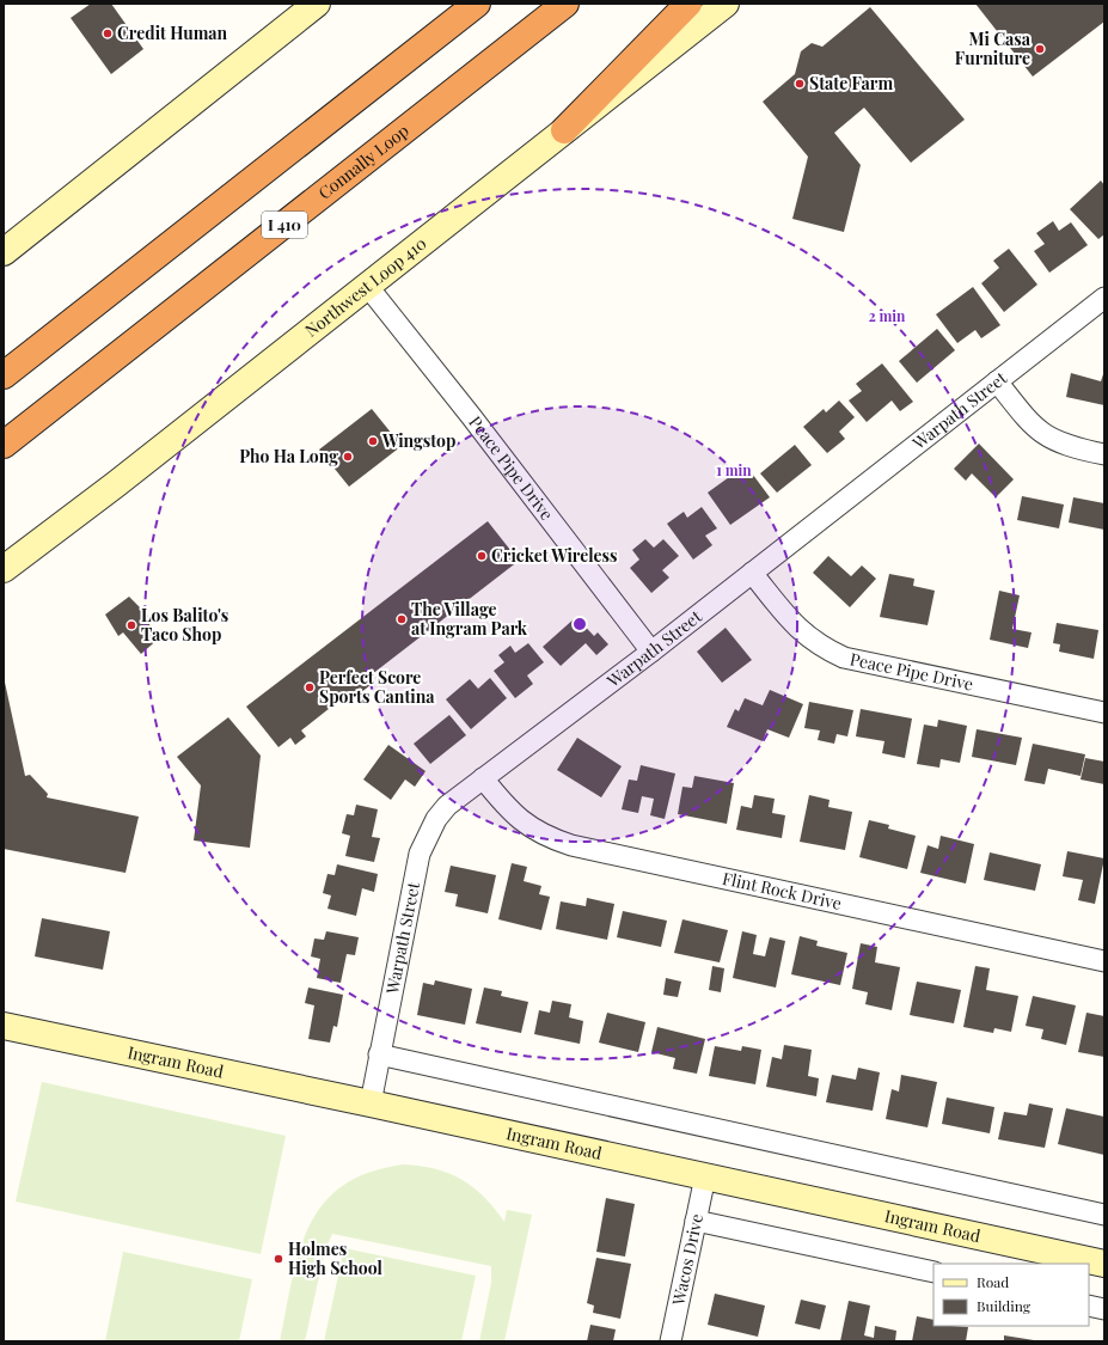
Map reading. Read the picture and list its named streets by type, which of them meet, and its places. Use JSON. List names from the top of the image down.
{
  "streets": {
    "highway": ["Connally Loop", "I 410"],
    "main road": ["Northwest Loop 410", "Ingram Road"],
    "street": [
      "Warpath Street",
      "Peace Pipe Drive",
      "Flint Rock Drive",
      "Wacos Drive"
    ]
  },
  "crossings": [
    ["Northwest Loop 410", "Peace Pipe Drive"],
    ["Warpath Street", "Peace Pipe Drive"],
    ["Warpath Street", "Flint Rock Drive"],
    ["Warpath Street", "Ingram Road"],
    ["Ingram Road", "Wacos Drive"]
  ],
  "places": [
    "Credit Human",
    "Mi Casa Furniture",
    "State Farm",
    "Wingstop",
    "Pho Ha Long",
    "Cricket Wireless",
    "The Village at Ingram Park",
    "Los Balito's Taco Shop",
    "Perfect Score Sports Cantina",
    "Holmes High School"
  ],
  "legend": ["Road", "Building"],
  "rings": ["2 min", "1 min"]
}
